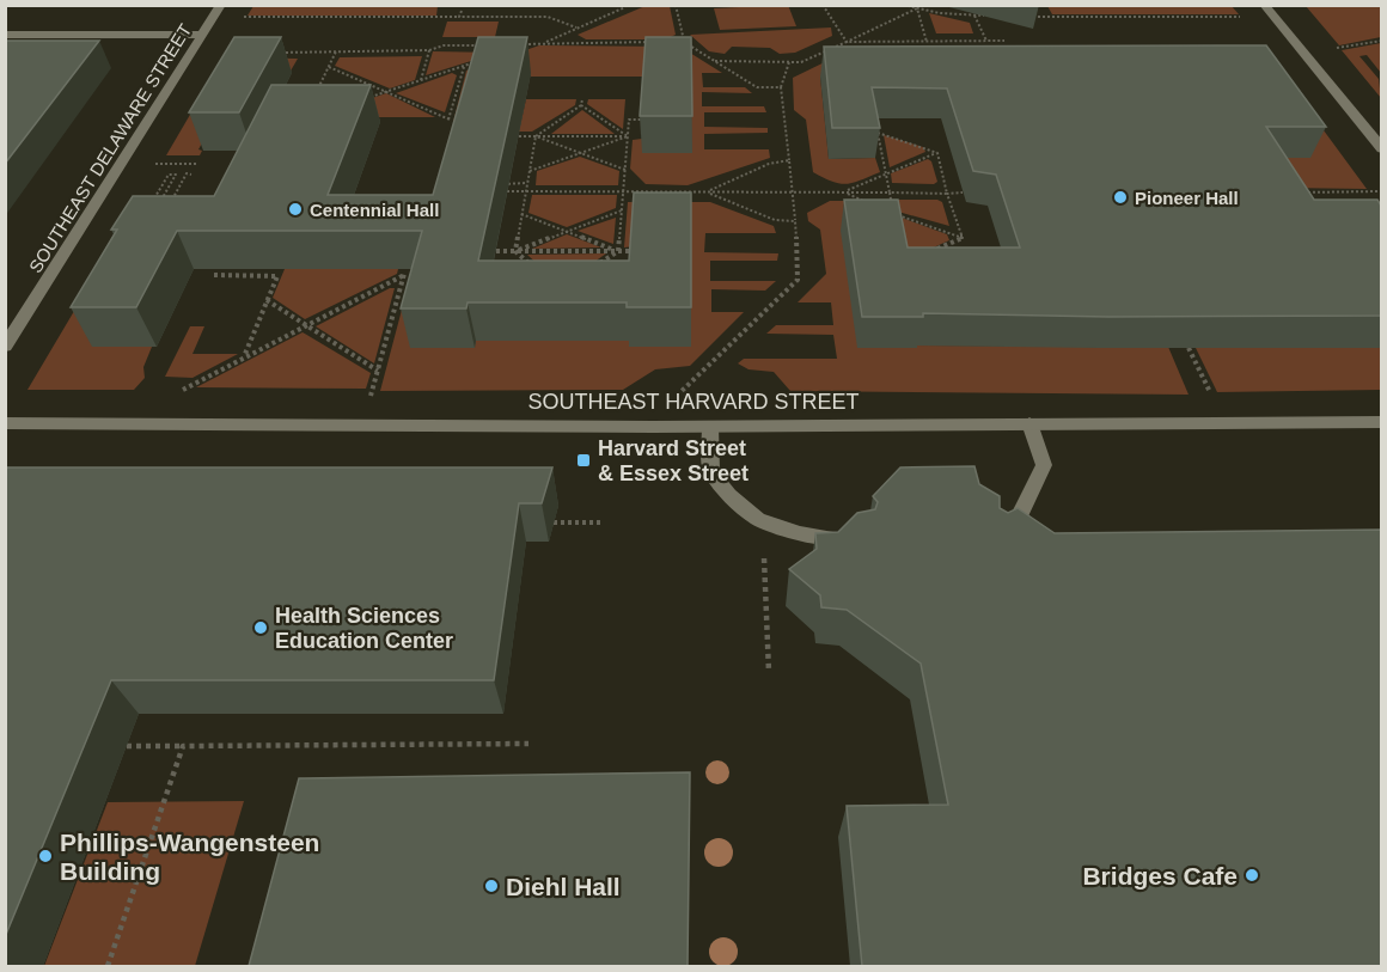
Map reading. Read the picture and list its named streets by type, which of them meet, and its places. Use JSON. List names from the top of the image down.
{
  "streets": {
    "street": ["SOUTHEAST DELAWARE STREET", "SOUTHEAST HARVARD STREET"]
  },
  "places": {
    "other": [
      "Pioneer Hall",
      "Centennial Hall",
      "Health Sciences Education Center",
      "Phillips-Wangensteen Building",
      "Bridges Cafe",
      "Diehl Hall"
    ],
    "transit": ["Harvard Street & Essex Street"]
  }
}
